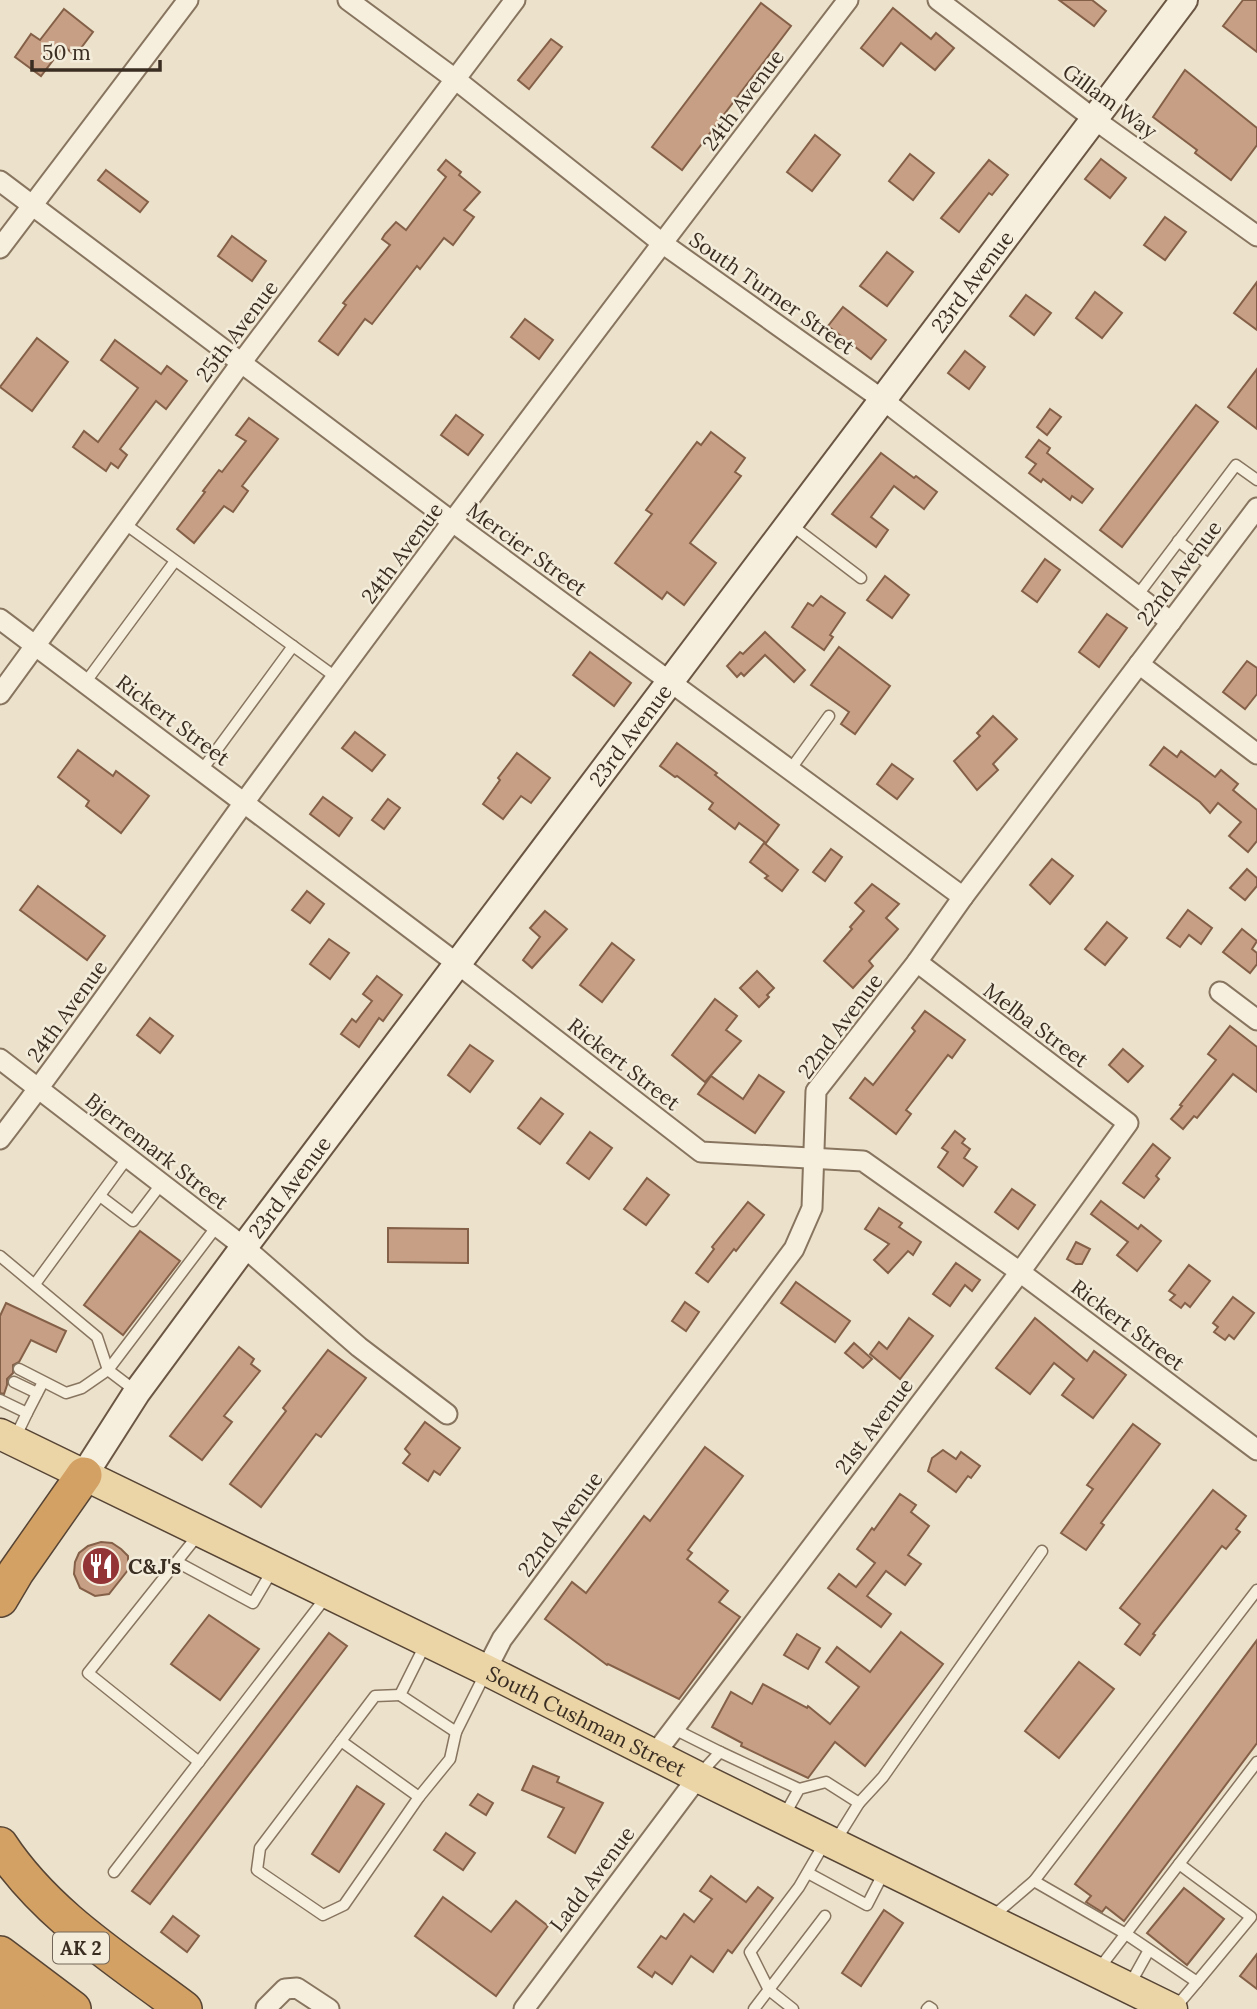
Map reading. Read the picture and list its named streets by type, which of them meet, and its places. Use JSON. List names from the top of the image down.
{
  "streets": {
    "highway": ["AK 2"],
    "main road": ["South Cushman Street"],
    "street": [
      "24th Avenue",
      "Gillam Way",
      "23rd Avenue",
      "South Turner Street",
      "25th Avenue",
      "Mercier Street",
      "22nd Avenue",
      "Rickert Street",
      "Melba Street",
      "Bjerremark Street",
      "21st Avenue",
      "Ladd Avenue"
    ]
  },
  "crossings": [
    ["24th Avenue", "South Turner Street"],
    ["24th Avenue", "Mercier Street"],
    ["24th Avenue", "Rickert Street"],
    ["24th Avenue", "Bjerremark Street"],
    ["Gillam Way", "23rd Avenue"],
    ["23rd Avenue", "South Turner Street"],
    ["23rd Avenue", "Mercier Street"],
    ["23rd Avenue", "Rickert Street"],
    ["23rd Avenue", "Bjerremark Street"],
    ["23rd Avenue", "South Cushman Street"],
    ["South Turner Street", "25th Avenue"],
    ["South Turner Street", "22nd Avenue"],
    ["25th Avenue", "Mercier Street"],
    ["25th Avenue", "Rickert Street"],
    ["Mercier Street", "22nd Avenue"],
    ["22nd Avenue", "Rickert Street"],
    ["22nd Avenue", "Melba Street"],
    ["22nd Avenue", "South Cushman Street"],
    ["Rickert Street", "21st Avenue"],
    ["Melba Street", "21st Avenue"],
    ["21st Avenue", "South Cushman Street"],
    ["South Cushman Street", "Ladd Avenue"]
  ],
  "places": {
    "restaurant": ["C&J's"]
  },
  "scale_bar": "50 m"
}
